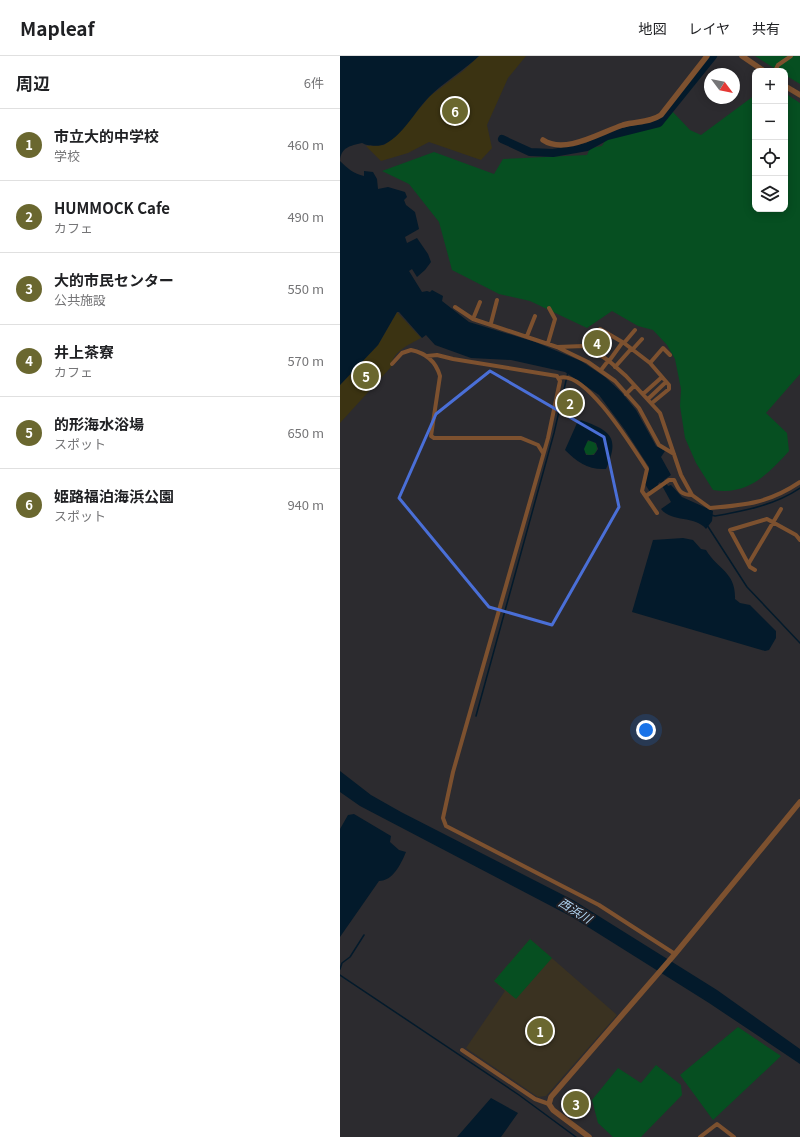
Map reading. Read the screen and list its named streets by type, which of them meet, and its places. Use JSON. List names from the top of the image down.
{
  "water": ["西浜川"],
  "north": "bottom right",
  "page": {
    "header": "Mapleaf",
    "nav": ["地図", "レイヤ", "共有"],
    "heading": ["周辺", "6件"],
    "map_buttons": ["+", "−"],
    "pins": [
      "6",
      "4",
      "5",
      "2",
      "1",
      "3"
    ],
    "list": [
      {
        "mark": "1",
        "name": "市立大的中学校",
        "note": "学校",
        "value": "460 m"
      },
      {
        "mark": "2",
        "name": "HUMMOCK Cafe",
        "note": "カフェ",
        "value": "490 m"
      },
      {
        "mark": "3",
        "name": "大的市民センター",
        "note": "公共施設",
        "value": "550 m"
      },
      {
        "mark": "4",
        "name": "井上茶寮",
        "note": "カフェ",
        "value": "570 m"
      },
      {
        "mark": "5",
        "name": "的形海水浴場",
        "note": "スポット",
        "value": "650 m"
      },
      {
        "mark": "6",
        "name": "姫路福泊海浜公園",
        "note": "スポット",
        "value": "940 m"
      }
    ]
  }
}
